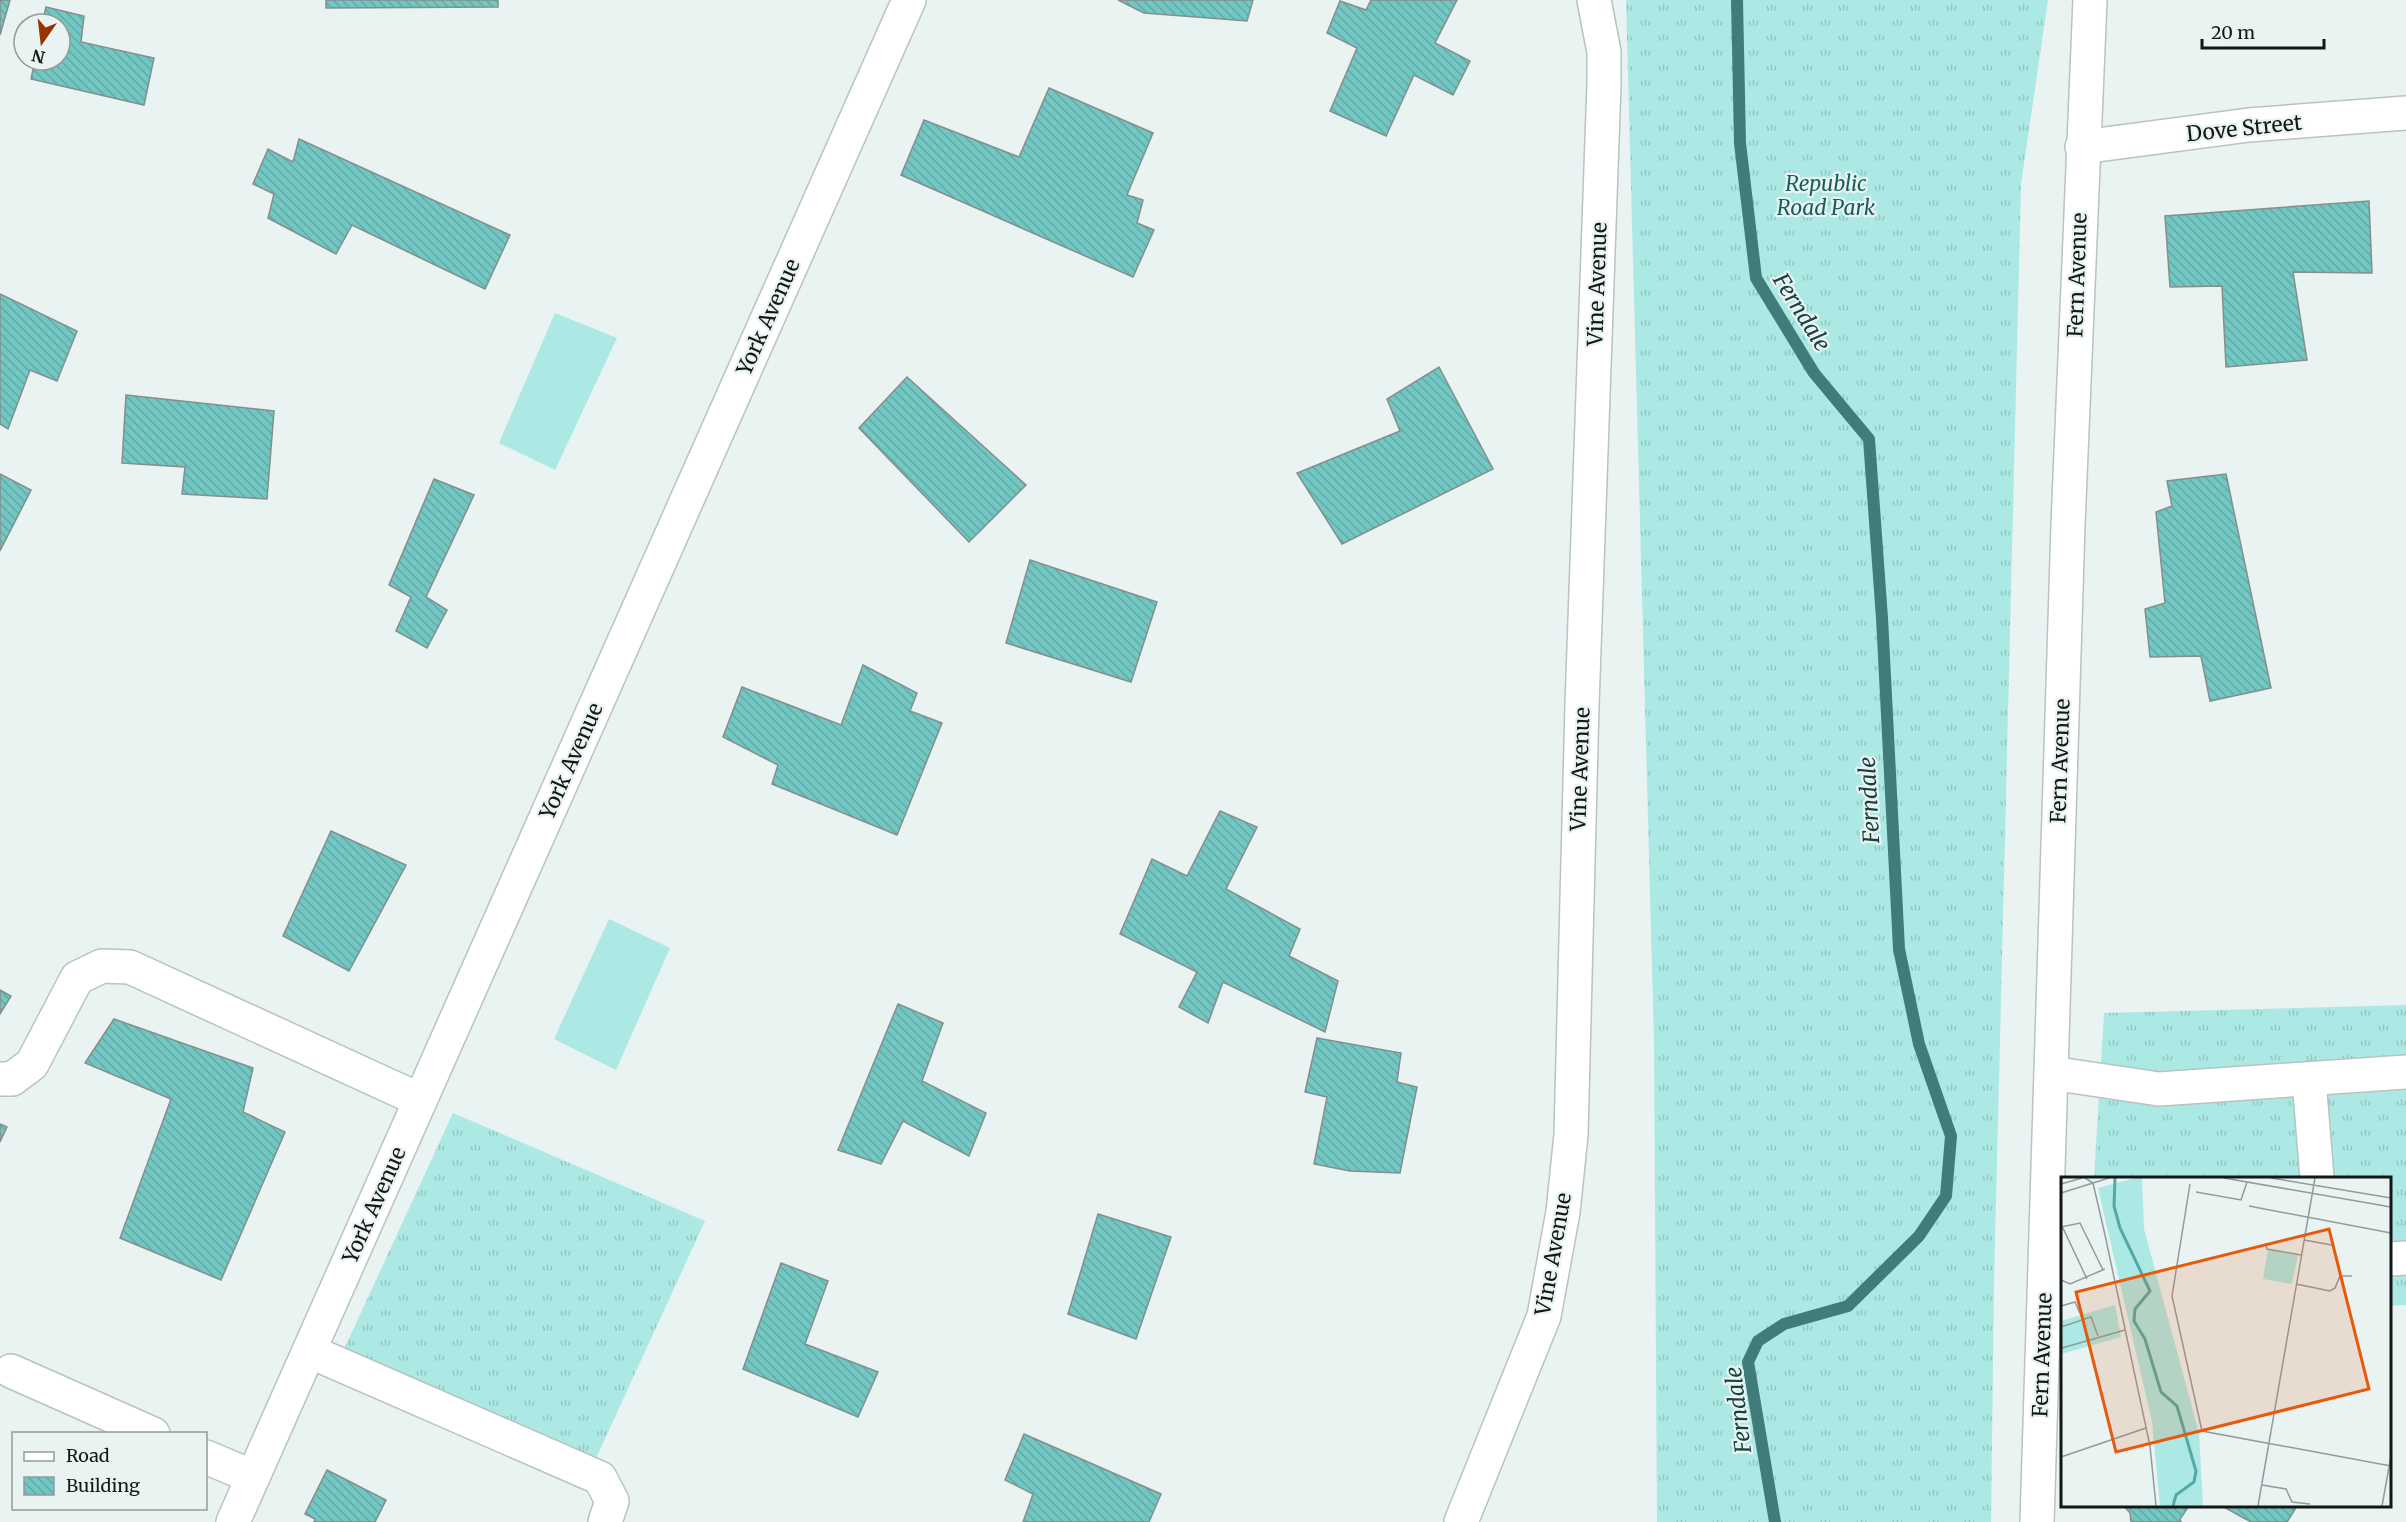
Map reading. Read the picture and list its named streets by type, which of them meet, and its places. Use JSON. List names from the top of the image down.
{
  "streets": {
    "street": [
      "Dove Street",
      "Fern Avenue",
      "Vine Avenue",
      "York Avenue"
    ]
  },
  "crossings": [
    ["Dove Street", "Fern Avenue"]
  ],
  "water": ["Ferndale"],
  "parks": ["Republic Road Park"],
  "legend": ["Road", "Building"],
  "scale_bar": "20 m",
  "north": "bottom"
}
